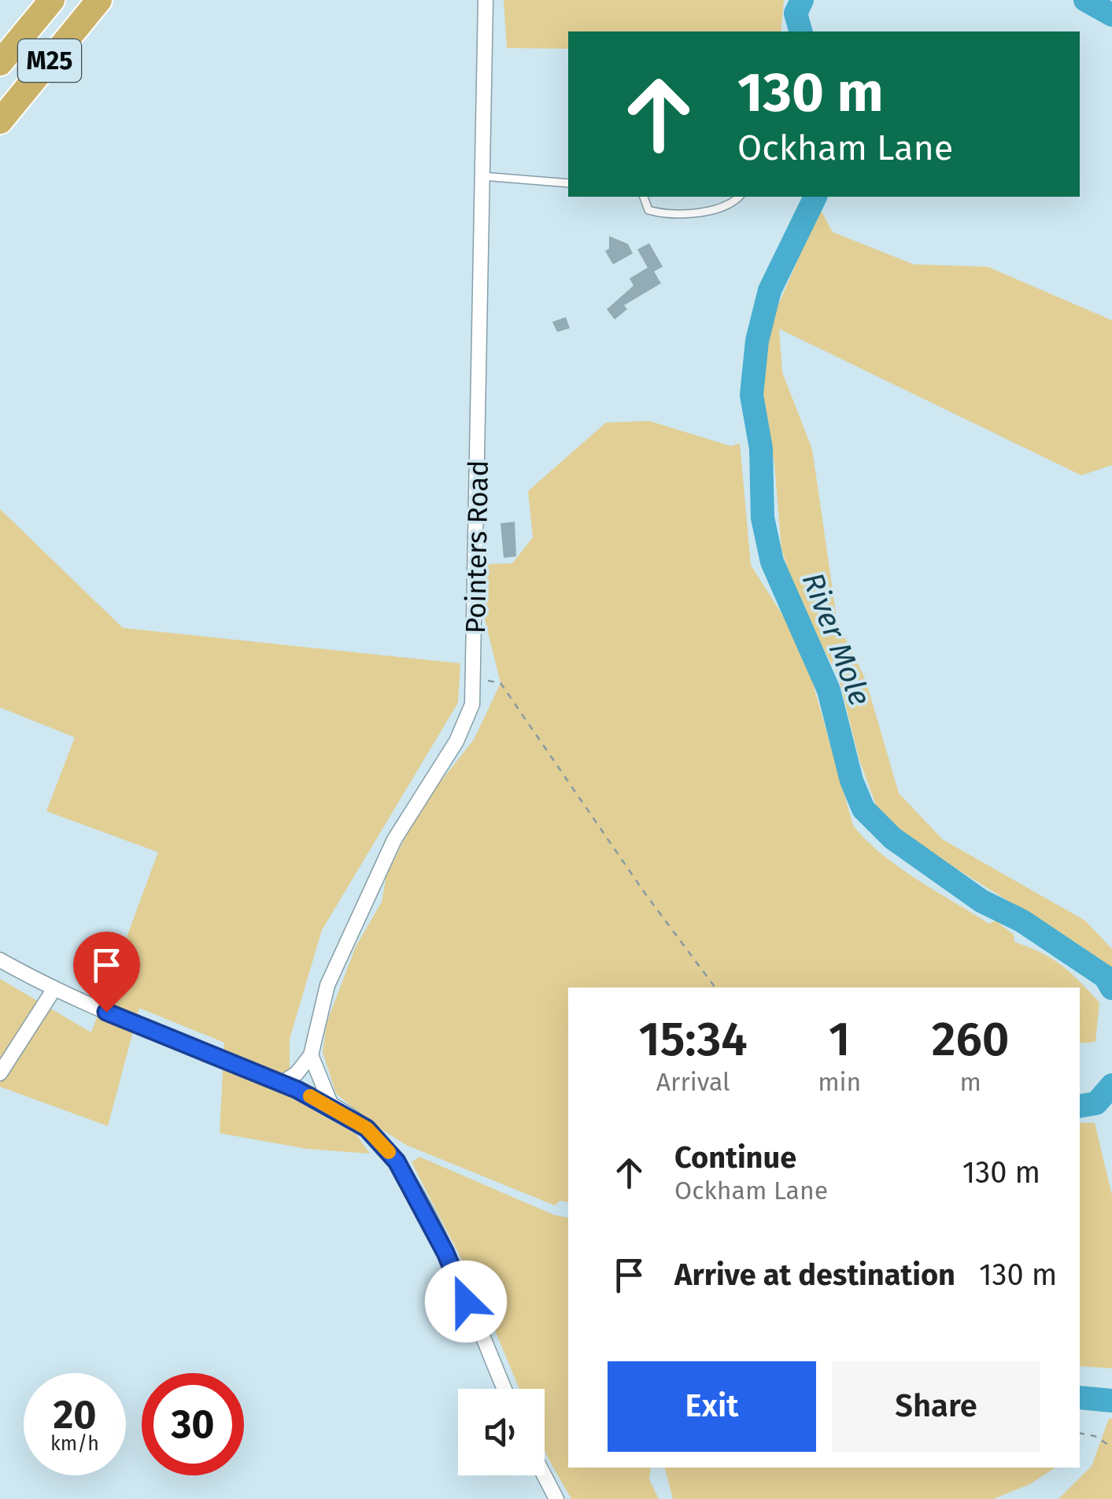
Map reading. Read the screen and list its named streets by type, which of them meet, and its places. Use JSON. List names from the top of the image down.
{
  "streets": {
    "highway": ["M25"],
    "street": ["Pointers Road"]
  },
  "water": ["River Mole"],
  "page": {
    "turn": ["130 m", "Ockham Lane"],
    "eta": [
      "15:34",
      "Arrival",
      "1",
      "min",
      "260",
      "m"
    ],
    "list": [
      {
        "name": "Continue",
        "note": "Ockham Lane",
        "value": "130 m"
      },
      {
        "name": "Arrive at destination",
        "value": "130 m"
      }
    ],
    "buttons": ["Exit", "Share"],
    "speed": "20 km/h",
    "limit": "30"
  }
}
